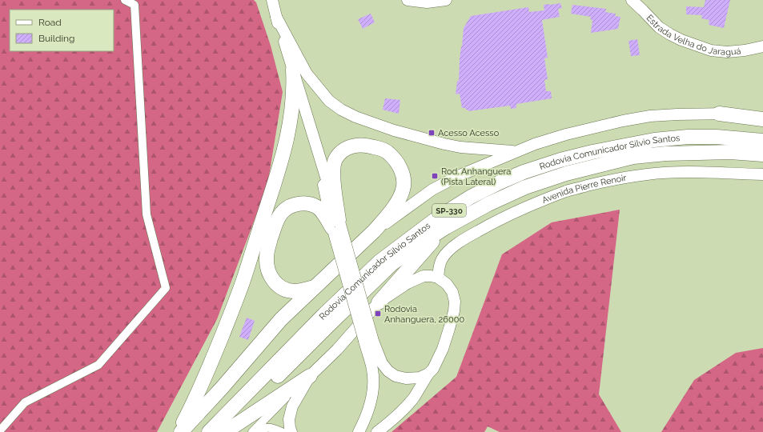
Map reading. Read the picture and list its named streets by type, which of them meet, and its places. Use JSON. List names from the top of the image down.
{
  "streets": {
    "highway": ["Rodovia Comunicador Silvio Santos", "SP-330"],
    "main road": ["Estrada Velha do Jaraguá", "Avenida Pierre Renoir"]
  },
  "places": {
    "transit": ["Acesso Acesso", "Rod. Anhanguera (Pista Lateral)", "Rodovia Anhanguera, 26000"]
  },
  "legend": ["Road", "Building"]
}
